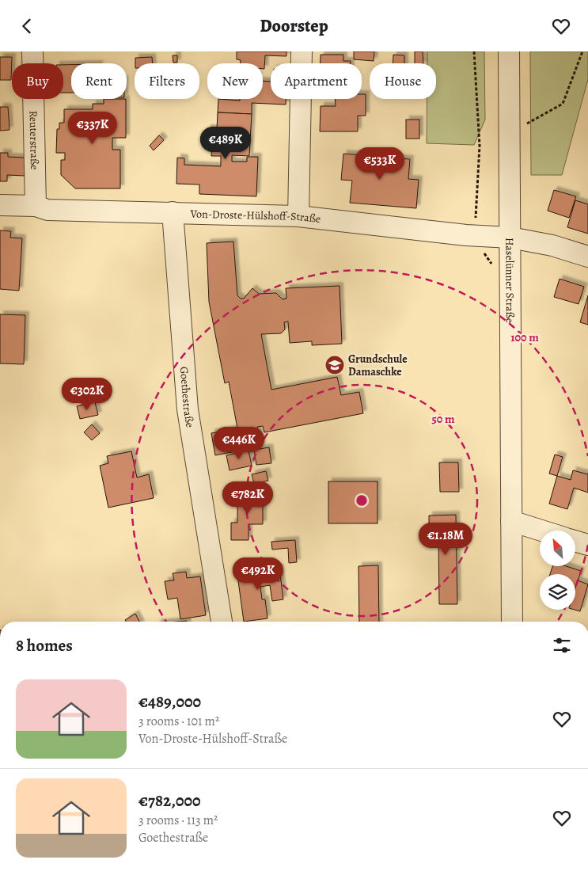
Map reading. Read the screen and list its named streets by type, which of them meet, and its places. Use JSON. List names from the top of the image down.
{
  "streets": {
    "street": [
      "Reuterstraße",
      "Von-Droste-Hülshoff-Straße",
      "Haselünner Straße",
      "Goethestraße"
    ]
  },
  "crossings": [
    ["Reuterstraße", "Von-Droste-Hülshoff-Straße"],
    ["Von-Droste-Hülshoff-Straße", "Haselünner Straße"],
    ["Von-Droste-Hülshoff-Straße", "Goethestraße"]
  ],
  "places": {
    "school or university": ["Grundschule Damaschke"]
  },
  "north": "top left",
  "page": {
    "header": "Doorstep",
    "chip": [
      "Buy",
      "Rent",
      "Filters",
      "New",
      "Apartment",
      "House"
    ],
    "price": [
      "€337K",
      "€489K",
      "€533K",
      "€302K",
      "€446K",
      "€782K",
      "€1.18M",
      "€492K"
    ],
    "heading": "8 homes",
    "list": [
      {
        "name": "€489,000",
        "note": "3 rooms · 101 m² · Von-Droste-Hülshoff-Straße"
      },
      {
        "name": "€782,000",
        "note": "3 rooms · 113 m² · Goethestraße"
      }
    ]
  },
  "rings": ["100 m", "50 m"]
}
